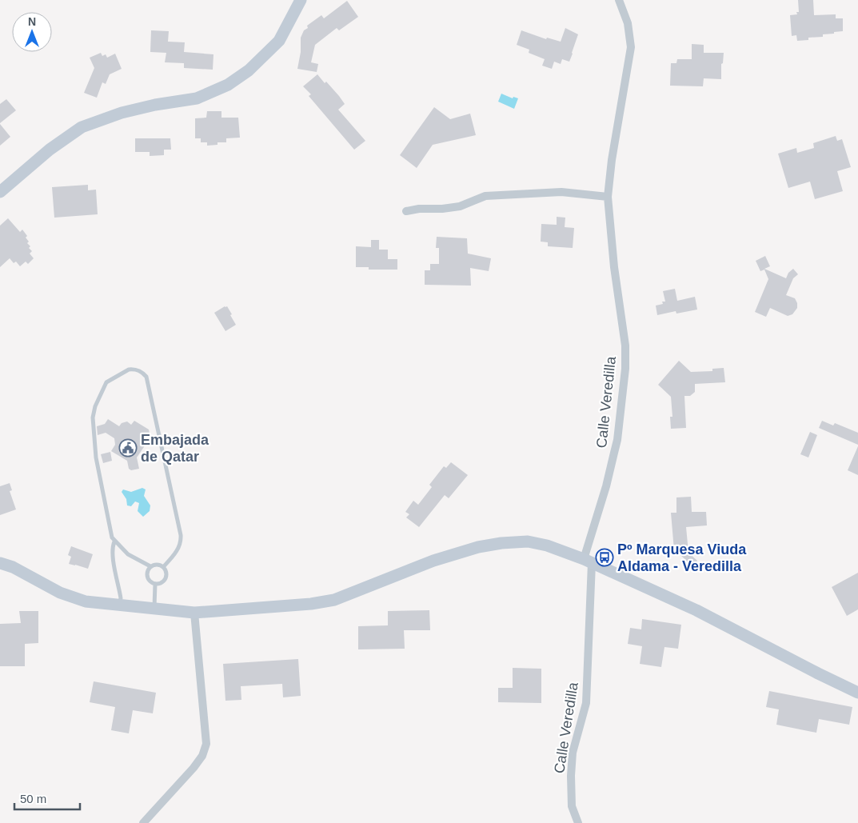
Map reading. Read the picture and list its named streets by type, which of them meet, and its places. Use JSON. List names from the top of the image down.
{
  "streets": {
    "street": ["Calle Veredilla"]
  },
  "places": {
    "public building": ["Embajada de Qatar"],
    "bus stop": ["Pº Marquesa Viuda Aldama - Veredilla"]
  },
  "scale_bar": "50 m",
  "north": "top"
}
